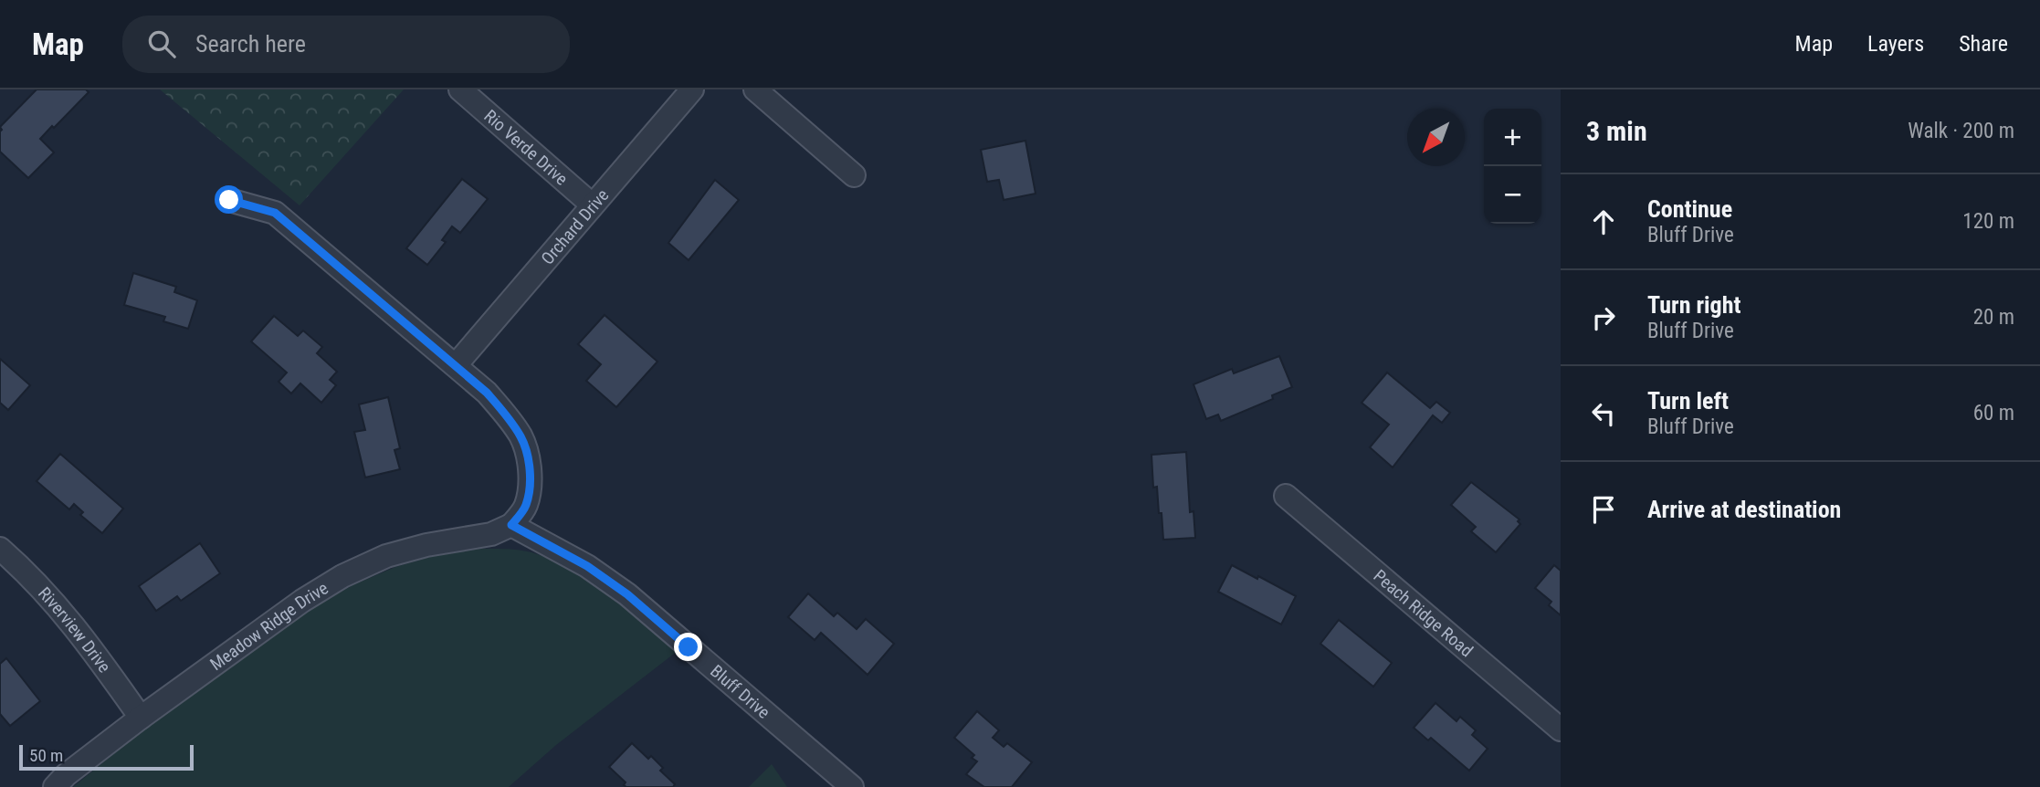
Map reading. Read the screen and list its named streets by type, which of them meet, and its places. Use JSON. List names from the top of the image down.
{
  "streets": {
    "street": [
      "Rio Verde Drive",
      "Orchard Drive",
      "Peach Ridge Road",
      "Meadow Ridge Drive",
      "Riverview Drive",
      "Bluff Drive"
    ]
  },
  "crossings": [
    ["Rio Verde Drive", "Orchard Drive"],
    ["Meadow Ridge Drive", "Riverview Drive"],
    ["Meadow Ridge Drive", "Bluff Drive"]
  ],
  "scale_bar": "50 m",
  "north": "bottom left",
  "page": {
    "header": "Map",
    "search": "Search here",
    "nav": ["Map", "Layers", "Share"],
    "heading": ["3 min", "Walk · 200 m"],
    "map_buttons": ["+", "−"],
    "list": [
      ["Continue", "Bluff Drive", "120 m"],
      ["Turn right", "Bluff Drive", "20 m"],
      ["Turn left", "Bluff Drive", "60 m"],
      "Arrive at destination"
    ],
    "scale": "50 m"
  }
}
